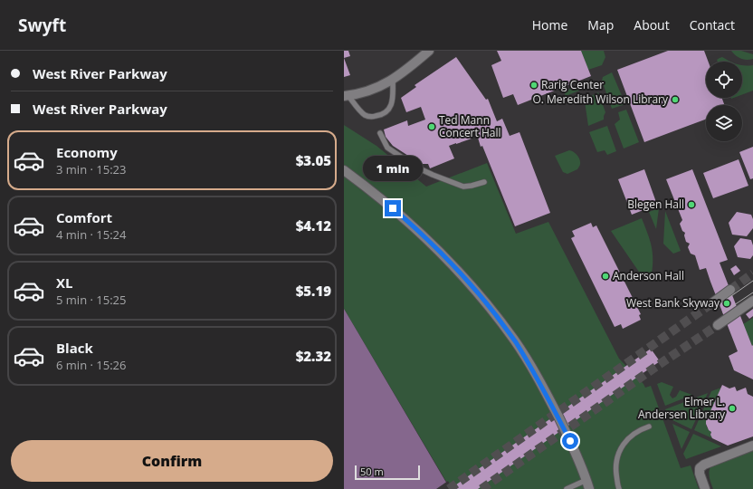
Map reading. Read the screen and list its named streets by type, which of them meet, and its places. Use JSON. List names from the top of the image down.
{
  "places": [
    "Rarig Center",
    "O. Meredith Wilson Library",
    "Ted Mann Concert Hall",
    "Blegen Hall",
    "Anderson Hall",
    "West Bank Skyway",
    "Elmer L. Andersen Library"
  ],
  "scale_bar": "50 m",
  "page": {
    "header": "Swyft",
    "nav": [
      "Home",
      "Map",
      "About",
      "Contact"
    ],
    "banner": ["West River Parkway", "West River Parkway"],
    "list": [
      {
        "name": "Economy",
        "note": "3 min · 15:23",
        "value": "$3.05"
      },
      {
        "name": "Comfort",
        "note": "4 min · 15:24",
        "value": "$4.12"
      },
      {
        "name": "XL",
        "note": "5 min · 15:25",
        "value": "$5.19"
      },
      {
        "name": "Black",
        "note": "6 min · 15:26",
        "value": "$2.32"
      }
    ],
    "bubble": "1 min",
    "buttons": "Confirm",
    "scale": "50 m"
  }
}
